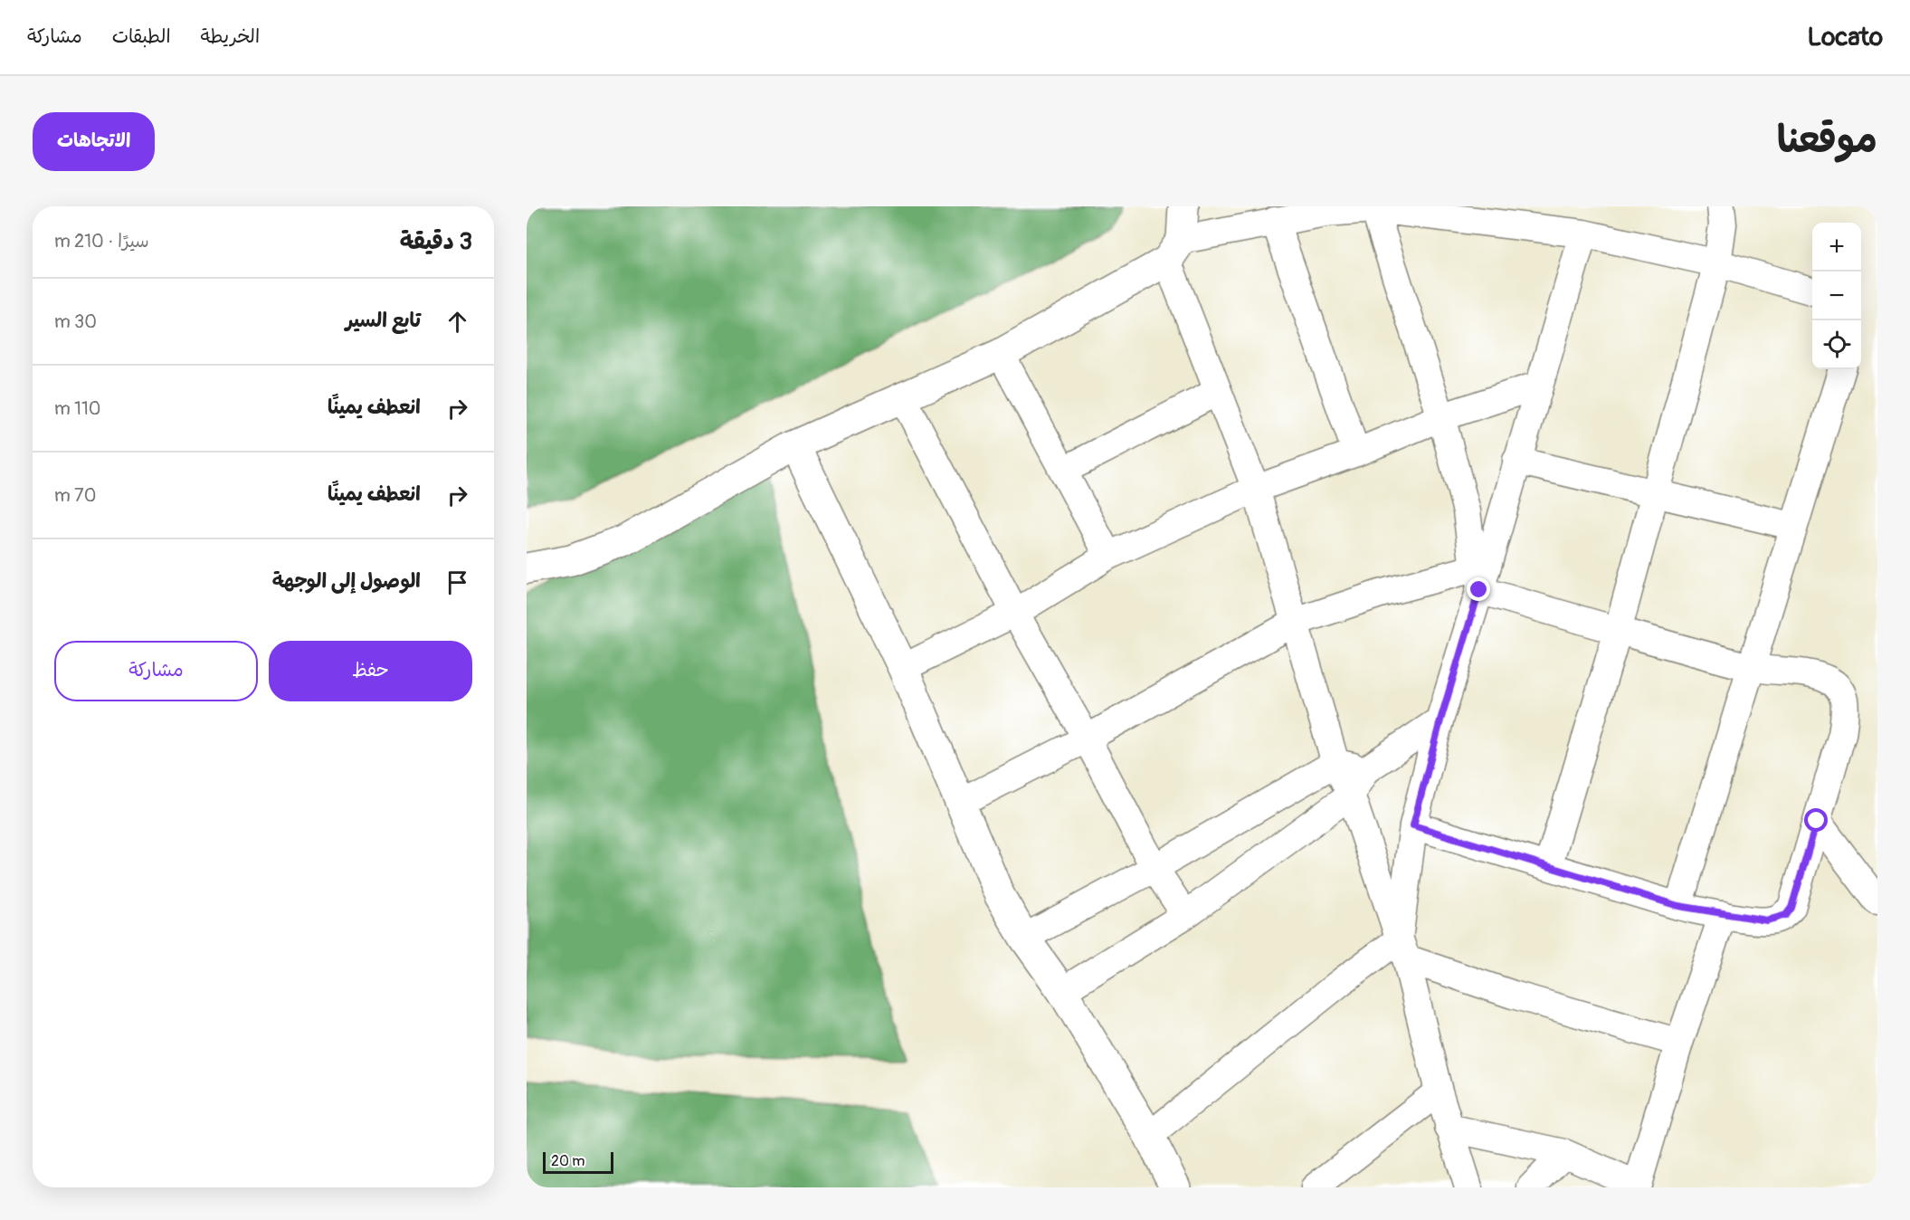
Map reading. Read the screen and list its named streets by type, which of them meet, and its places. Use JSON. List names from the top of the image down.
{
  "scale_bar": "20 m",
  "page": {
    "header": "Locato",
    "nav": ["الخريطة", "الطبقات", "مشاركة"],
    "title": "موقعنا",
    "buttons": [
      "الاتجاهات",
      ["حفظ", "مشاركة"]
    ],
    "heading": ["3 دقيقة", "سيرًا · 210 m"],
    "map_buttons": ["+", "−"],
    "list": [
      ["تابع السير", "30 m"],
      ["انعطف يمينًا", "110 m"],
      ["انعطف يمينًا", "70 m"],
      "الوصول إلى الوجهة"
    ],
    "scale": "20 m"
  }
}
